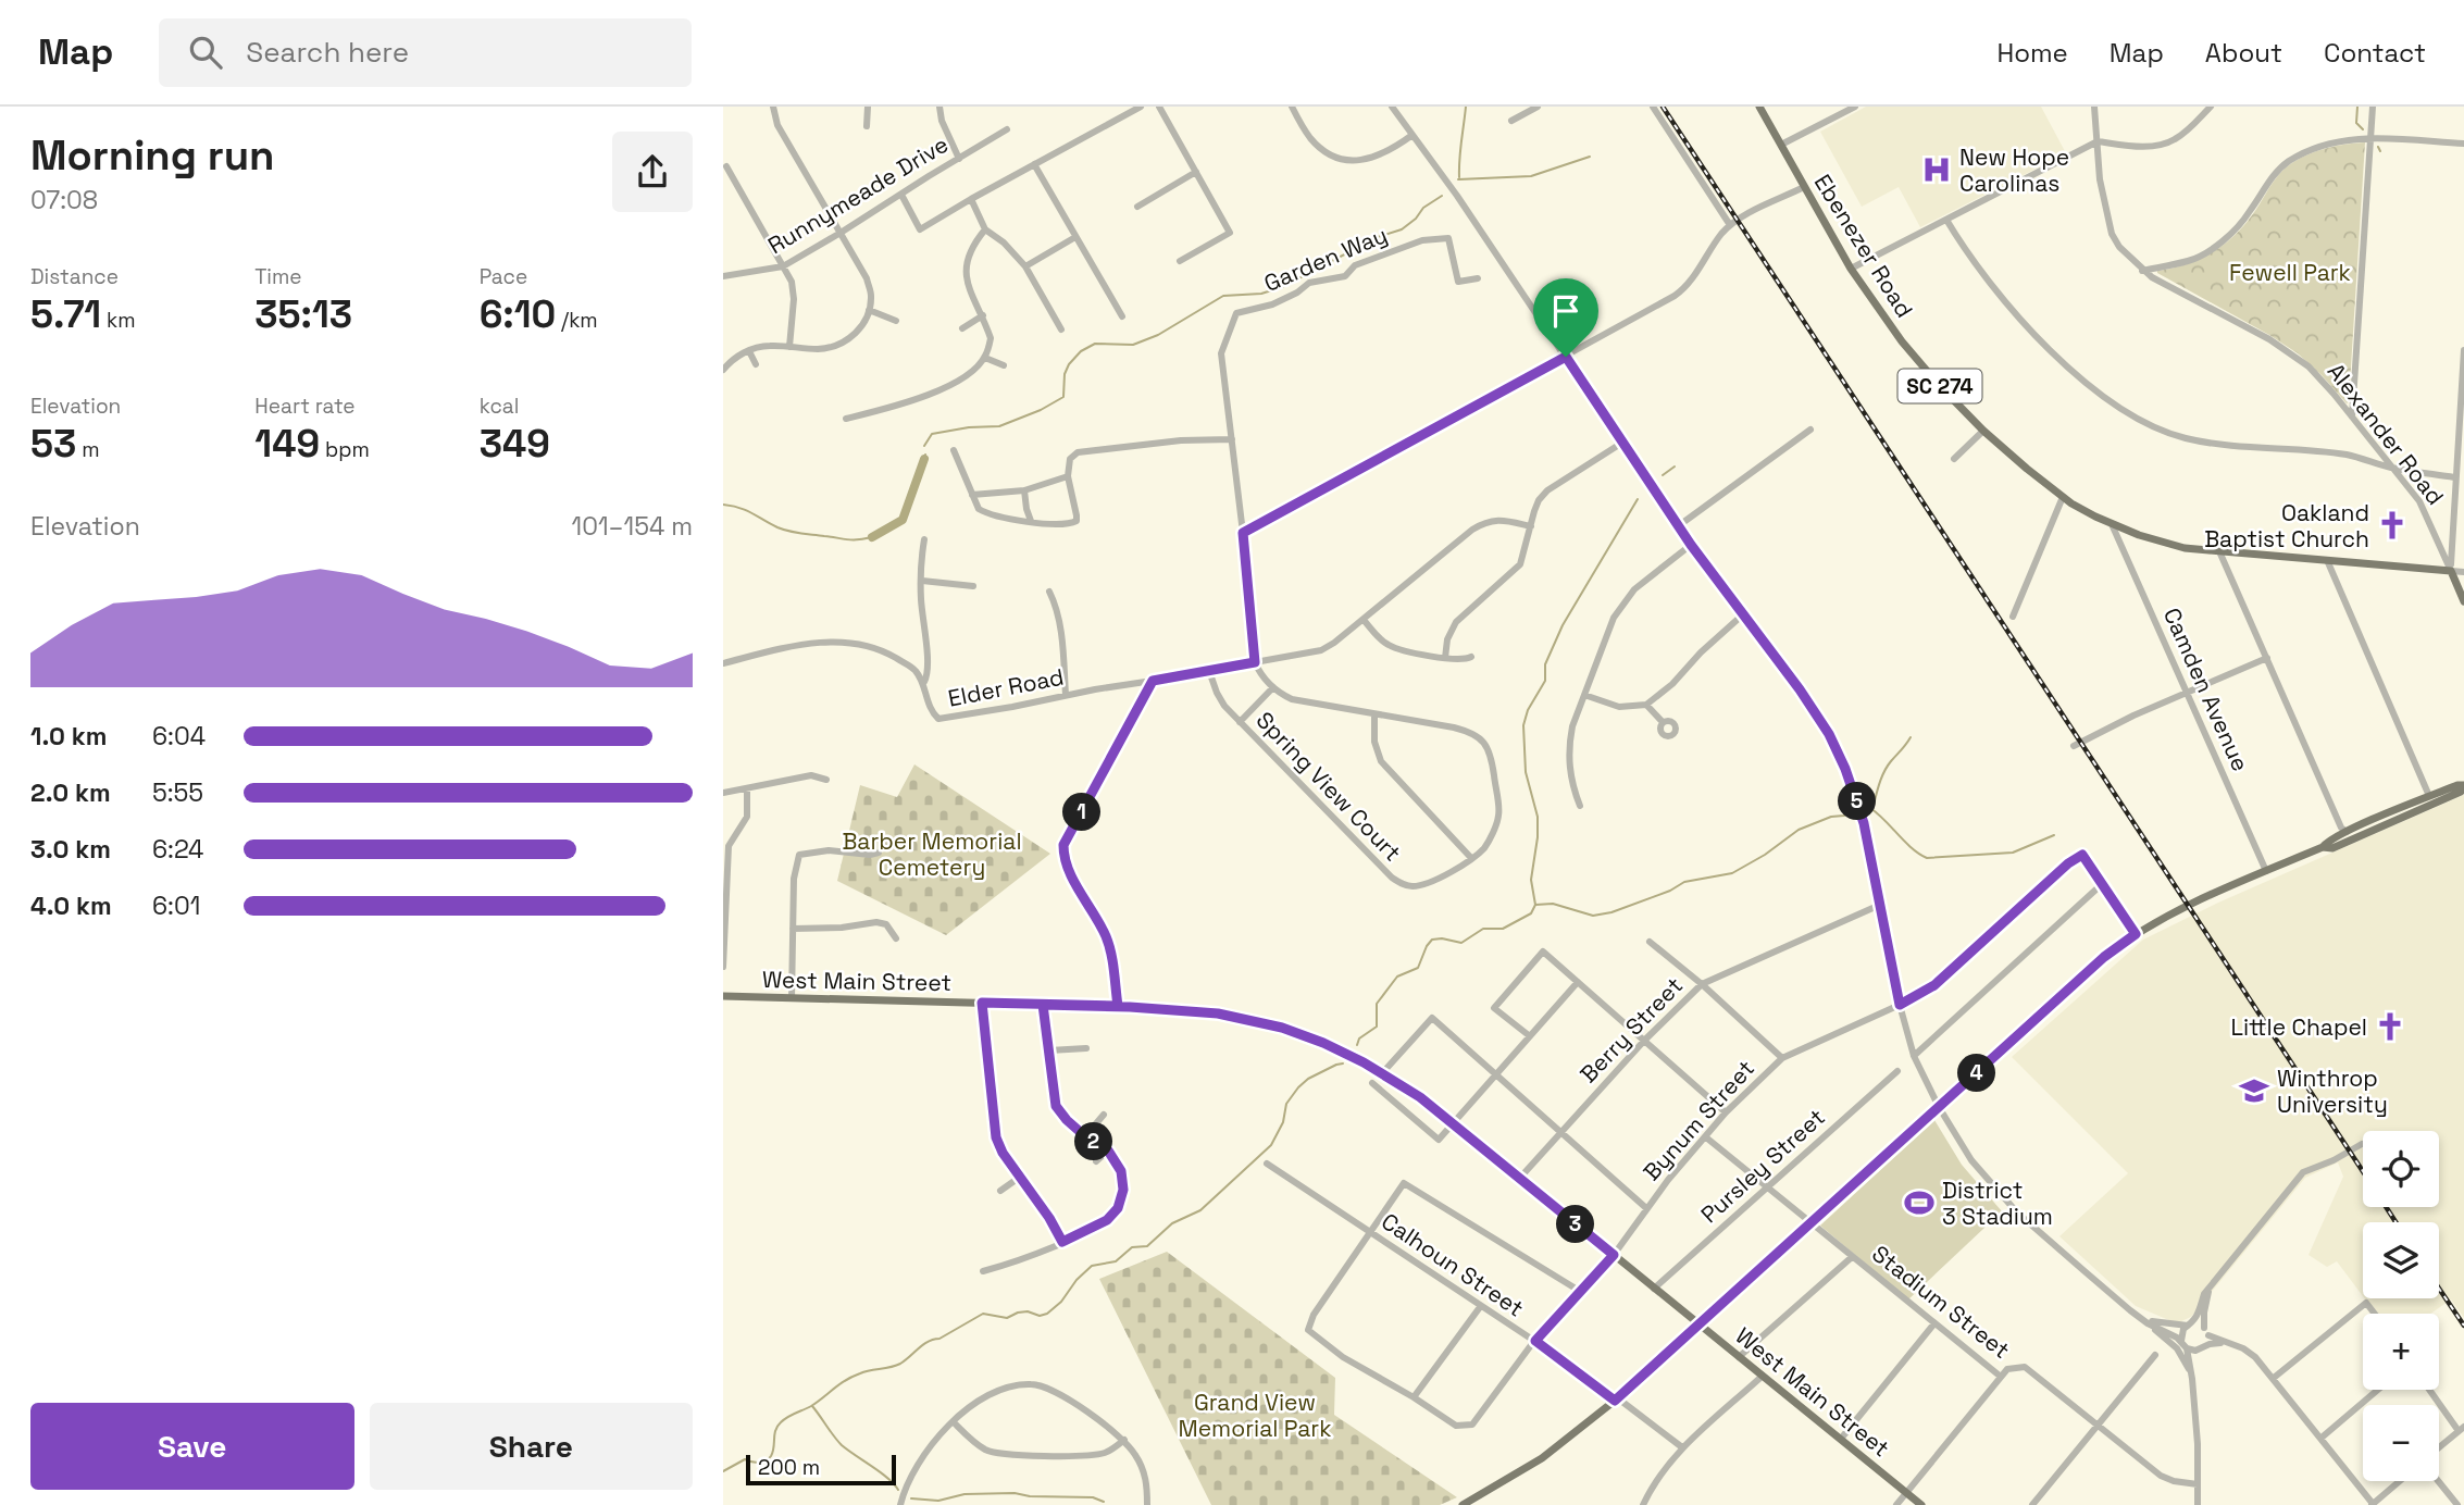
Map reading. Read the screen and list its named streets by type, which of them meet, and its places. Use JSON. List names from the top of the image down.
{
  "streets": {
    "main road": ["Ebenezer Road", "SC 274", "West Main Street"],
    "street": [
      "Runnymeade Drive",
      "Garden Way",
      "Alexander Road",
      "Elder Road",
      "Camden Avenue",
      "Spring View Court",
      "Berry Street",
      "Bynum Street",
      "Pursley Street",
      "Calhoun Street",
      "Stadium Street"
    ]
  },
  "crossings": [
    ["Ebenezer Road", "SC 274"],
    ["Ebenezer Road", "Camden Avenue"],
    ["SC 274", "Alexander Road"],
    ["Elder Road", "Spring View Court"],
    ["West Main Street", "Berry Street"],
    ["West Main Street", "Bynum Street"],
    ["West Main Street", "Pursley Street"],
    ["Bynum Street", "Calhoun Street"],
    ["Bynum Street", "Stadium Street"],
    ["Pursley Street", "Stadium Street"]
  ],
  "parks": ["Fewell Park", "Barber Memorial Cemetery", "Grand View Memorial Park"],
  "places": {
    "hospital": ["New Hope Carolinas"],
    "church": ["Oakland Baptist Church", "Little Chapel"],
    "school or university": ["Winthrop University"],
    "sports": ["District 3 Stadium"]
  },
  "scale_bar": "200 m",
  "page": {
    "header": "Map",
    "search": "Search here",
    "nav": [
      "Home",
      "Map",
      "About",
      "Contact"
    ],
    "heading": ["Morning run", "07:08"],
    "stats": [
      ["Distance", "5.71 km"],
      ["Time", "35:13"],
      ["Pace", "6:10 /km"],
      ["Elevation", "53 m"],
      ["Heart rate", "149 bpm"],
      ["kcal", "349"]
    ],
    "chart": ["Elevation", "101–154 m"],
    "list": [
      {
        "name": "1.0 km",
        "note": "6:04"
      },
      {
        "name": "2.0 km",
        "note": "5:55"
      },
      {
        "name": "3.0 km",
        "note": "6:24"
      },
      {
        "name": "4.0 km",
        "note": "6:01"
      }
    ],
    "pins": [
      "5",
      "1",
      "4",
      "2",
      "3"
    ],
    "map_buttons": ["+", "−"],
    "buttons": ["Save", "Share"],
    "scale": "200 m"
  }
}
